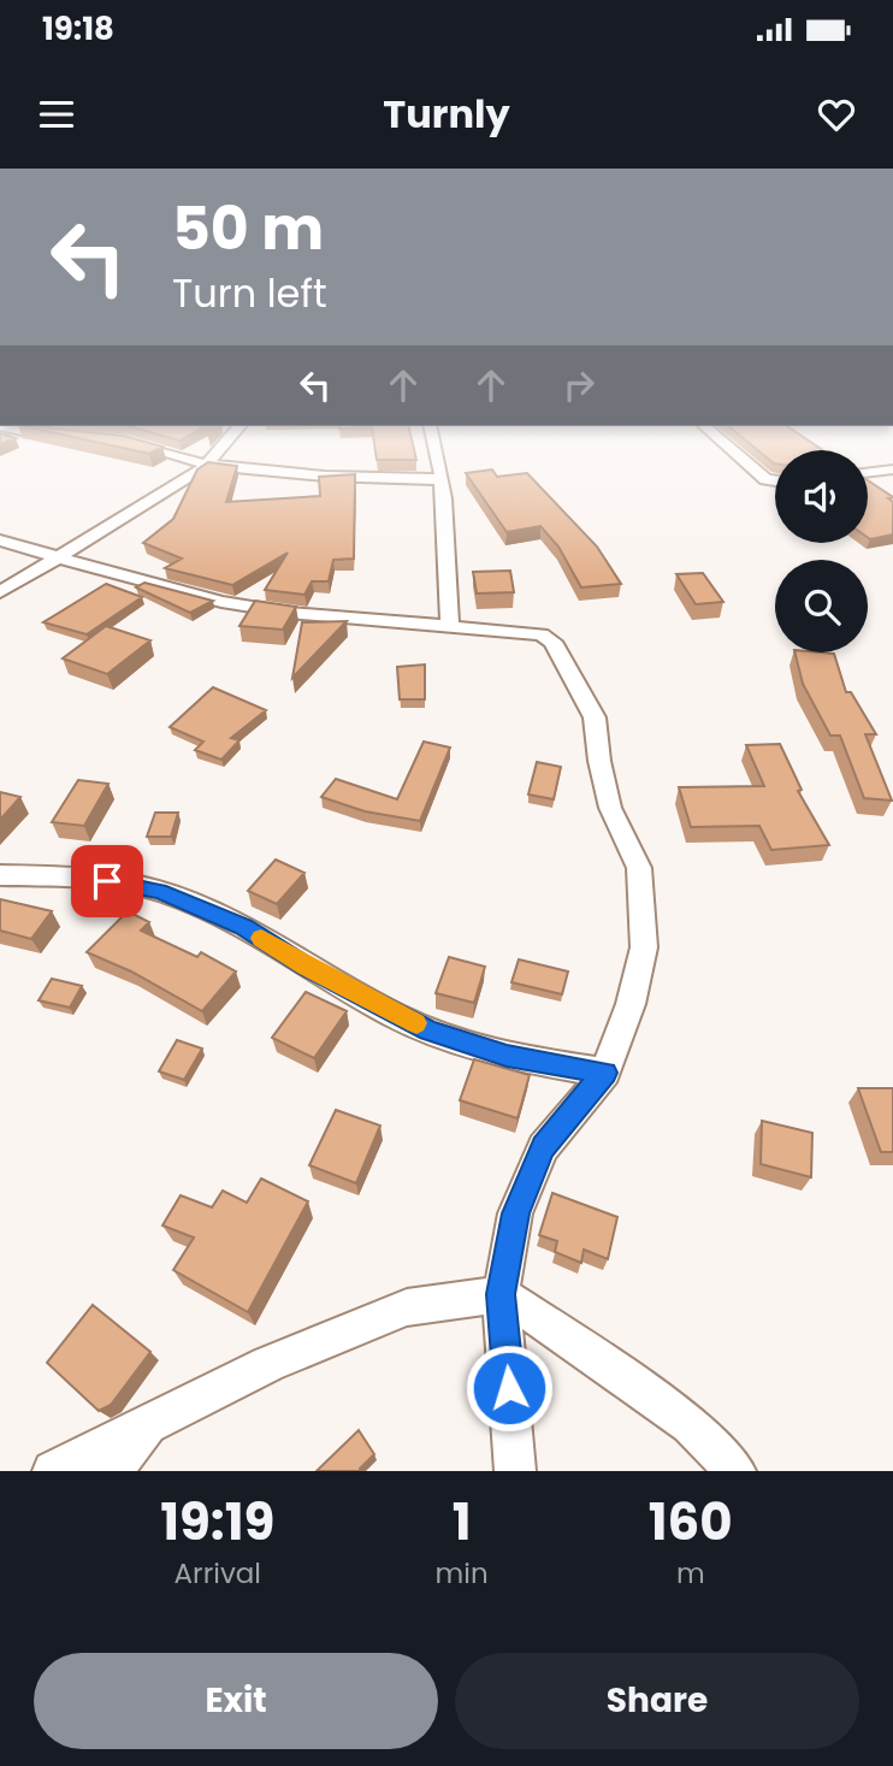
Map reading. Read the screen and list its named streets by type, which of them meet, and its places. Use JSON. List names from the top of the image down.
{
  "page": {
    "status": "19:18",
    "header": "Turnly",
    "turn": ["50 m", "Turn left"],
    "eta": [
      "19:19",
      "Arrival",
      "1",
      "min",
      "160",
      "m"
    ],
    "buttons": ["Exit", "Share"]
  }
}
